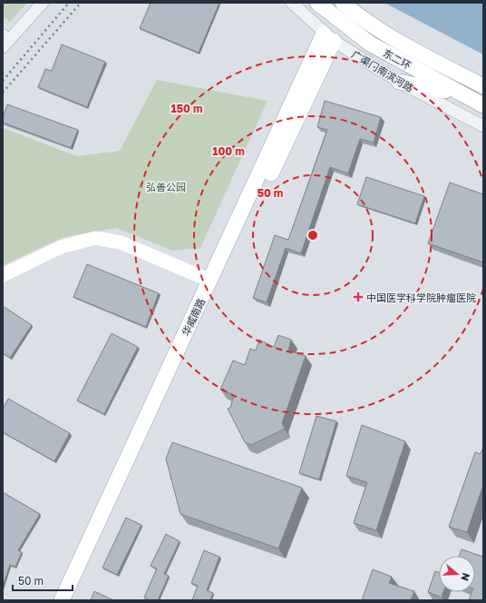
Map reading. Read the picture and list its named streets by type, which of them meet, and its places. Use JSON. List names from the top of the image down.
{
  "streets": {
    "main road": ["东二环", "华威南路"],
    "street": ["广渠门南滨河路"]
  },
  "crossings": [
    ["广渠门南滨河路", "华威南路"]
  ],
  "parks": ["弘善公园"],
  "places": {
    "health": ["中国医学科学院肿瘤医院"]
  },
  "scale_bar": "50 m",
  "north": "right",
  "rings": ["150 m", "100 m", "50 m"]
}
